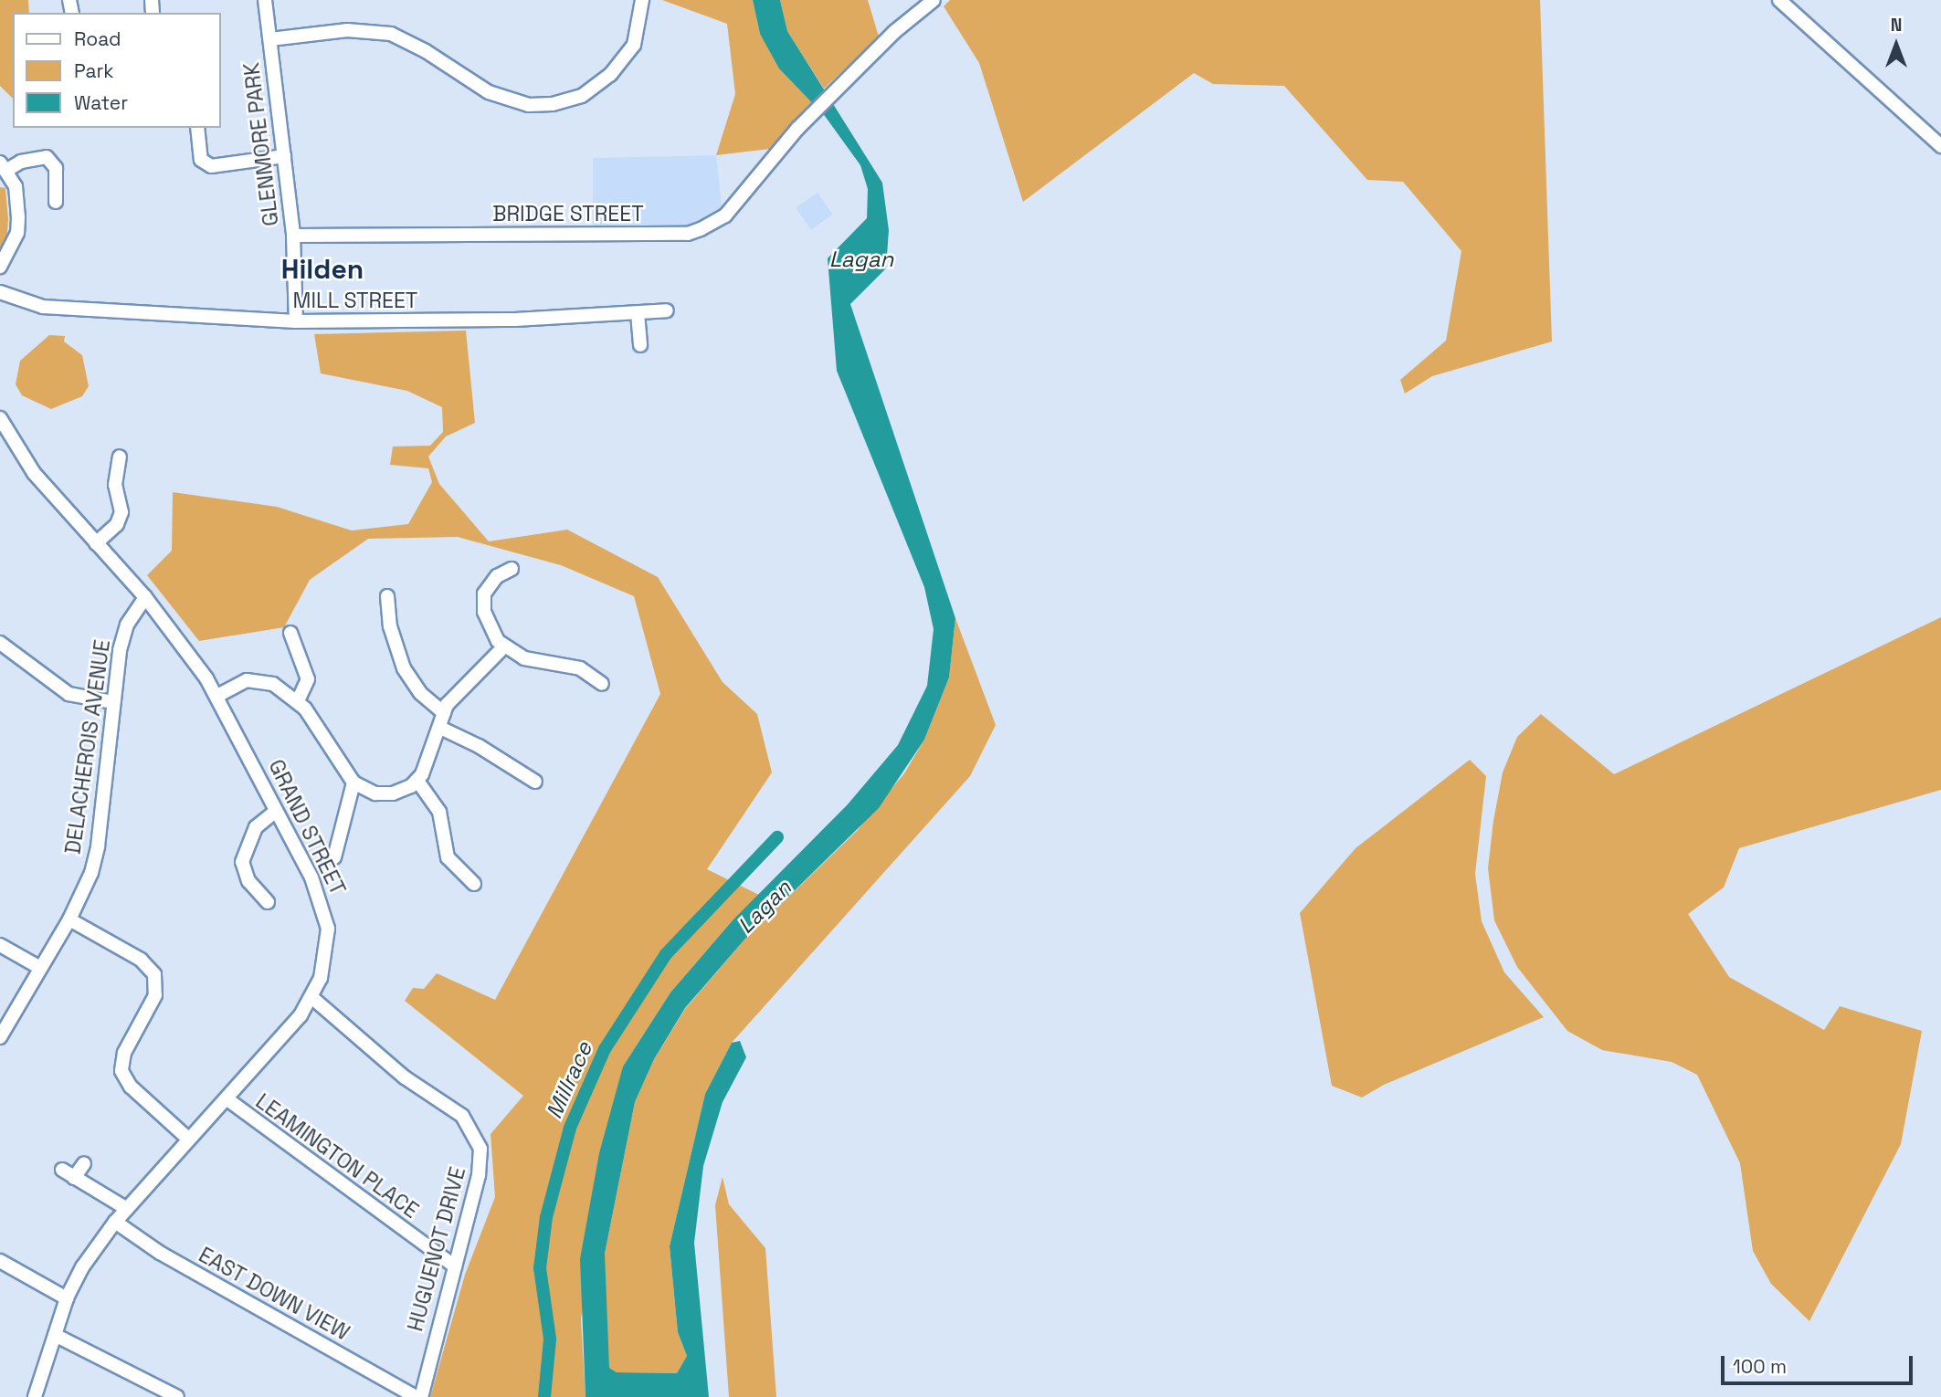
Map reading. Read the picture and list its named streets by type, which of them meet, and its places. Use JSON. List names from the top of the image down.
{
  "streets": {
    "street": [
      "GLENMORE PARK",
      "BRIDGE STREET",
      "MILL STREET",
      "DELACHEROIS AVENUE",
      "GRAND STREET",
      "LEAMINGTON PLACE",
      "HUGUENOT DRIVE",
      "EAST DOWN VIEW"
    ]
  },
  "crossings": [
    ["GLENMORE PARK", "BRIDGE STREET"],
    ["GLENMORE PARK", "MILL STREET"],
    ["DELACHEROIS AVENUE", "GRAND STREET"],
    ["GRAND STREET", "LEAMINGTON PLACE"],
    ["GRAND STREET", "HUGUENOT DRIVE"],
    ["GRAND STREET", "EAST DOWN VIEW"],
    ["LEAMINGTON PLACE", "HUGUENOT DRIVE"],
    ["HUGUENOT DRIVE", "EAST DOWN VIEW"]
  ],
  "districts": ["Hilden"],
  "water": ["Lagan", "Millrace"],
  "legend": ["Road", "Park", "Water"],
  "scale_bar": "100 m",
  "north": "top"
}
